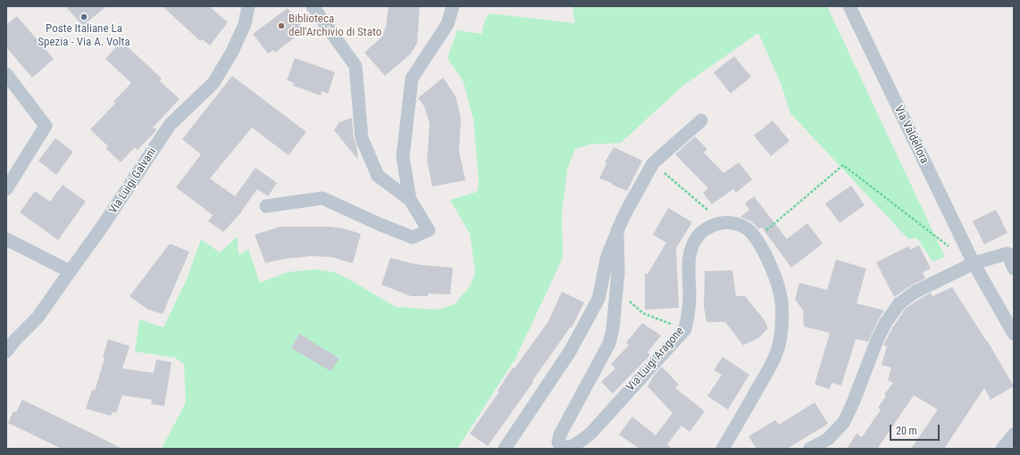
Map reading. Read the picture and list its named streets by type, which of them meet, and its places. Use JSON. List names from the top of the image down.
{
  "streets": {
    "street": ["Via Valdellora", "Via Luigi Galvani", "Via Luigi Aragone"]
  },
  "places": ["Poste Italiane La Spezia - Via A. Volta", "Biblioteca dell'Archivio di Stato"],
  "scale_bar": "20 m"
}
